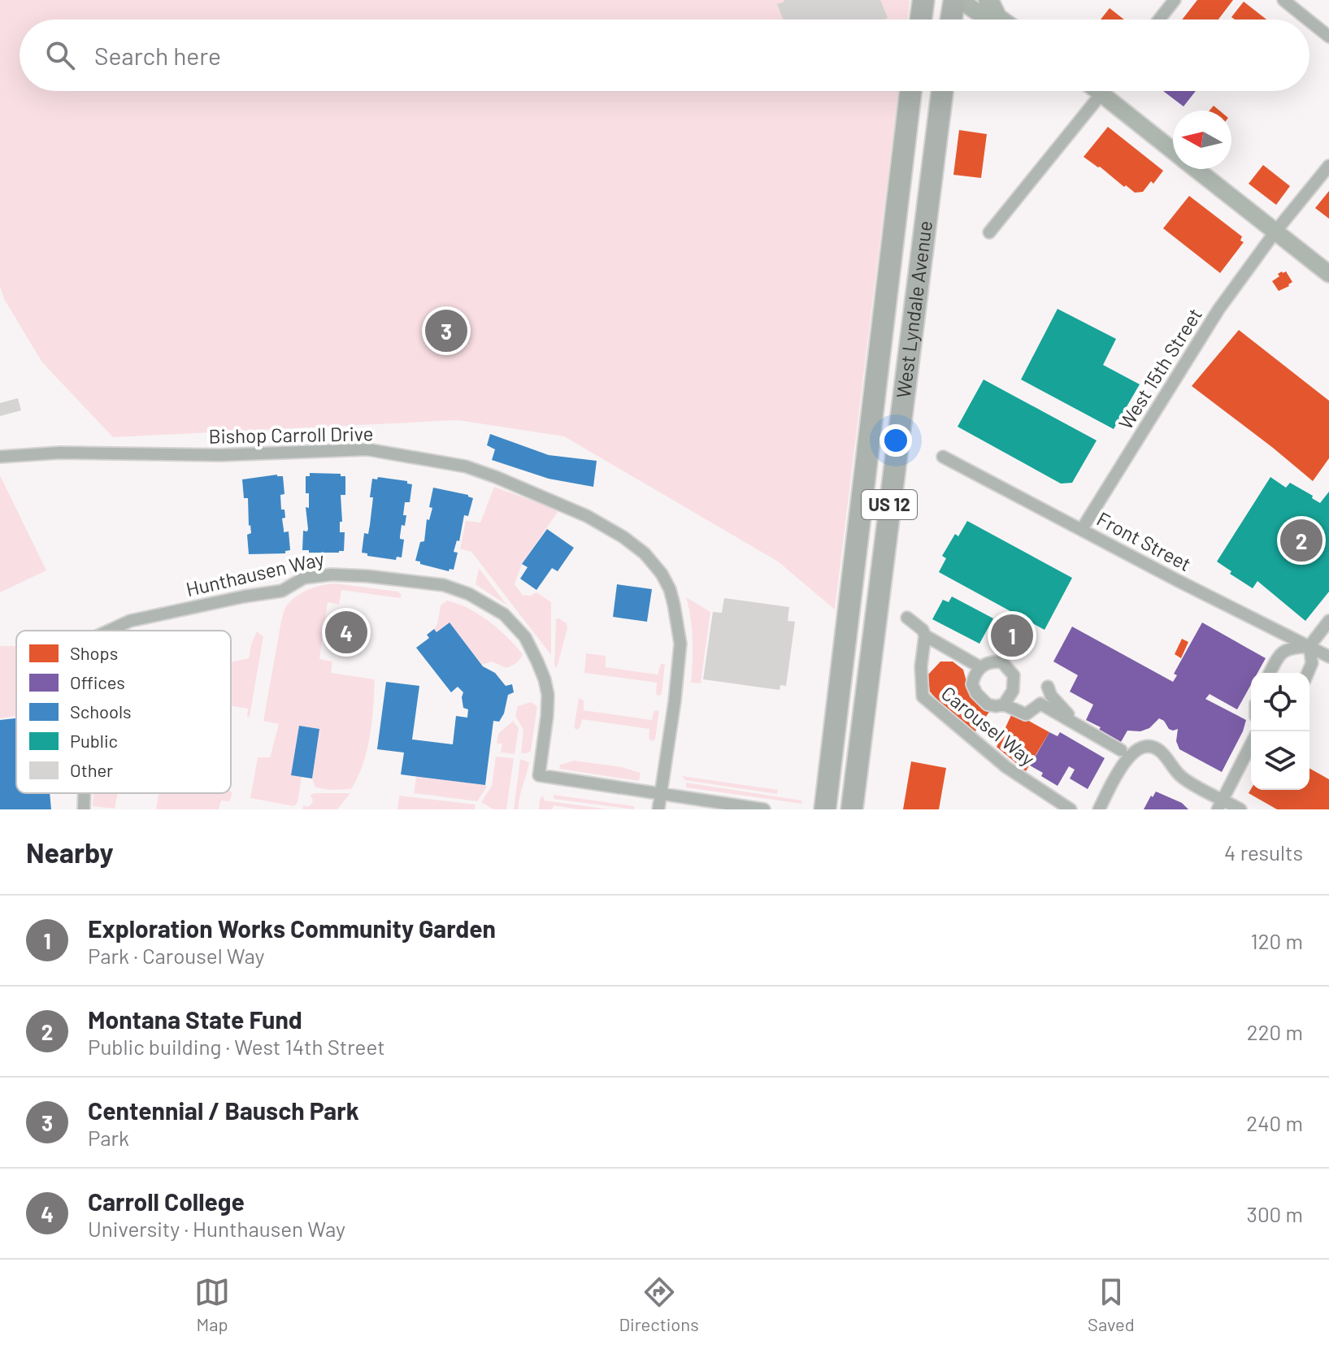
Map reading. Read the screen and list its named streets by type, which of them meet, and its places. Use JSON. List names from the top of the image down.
{
  "streets": {
    "highway": ["West Lyndale Avenue", "US 12"],
    "street": [
      "West 15th Street",
      "Bishop Carroll Drive",
      "Front Street",
      "Hunthausen Way",
      "Carousel Way"
    ]
  },
  "crossings": [
    ["West 15th Street", "Front Street"],
    ["Bishop Carroll Drive", "Hunthausen Way"]
  ],
  "legend": [
    "Shops",
    "Offices",
    "Schools",
    "Public",
    "Other"
  ],
  "north": "left",
  "page": {
    "search": "Search here",
    "pins": [
      "3",
      "2",
      "4",
      "1"
    ],
    "heading": ["Nearby", "4 results"],
    "list": [
      {
        "mark": "1",
        "name": "Exploration Works Community Garden",
        "note": "Park · Carousel Way",
        "value": "120 m"
      },
      {
        "mark": "2",
        "name": "Montana State Fund",
        "note": "Public building · West 14th Street",
        "value": "220 m"
      },
      {
        "mark": "3",
        "name": "Centennial / Bausch Park",
        "note": "Park",
        "value": "240 m"
      },
      {
        "mark": "4",
        "name": "Carroll College",
        "note": "University · Hunthausen Way",
        "value": "300 m"
      }
    ],
    "nav": ["Map", "Directions", "Saved"]
  }
}
